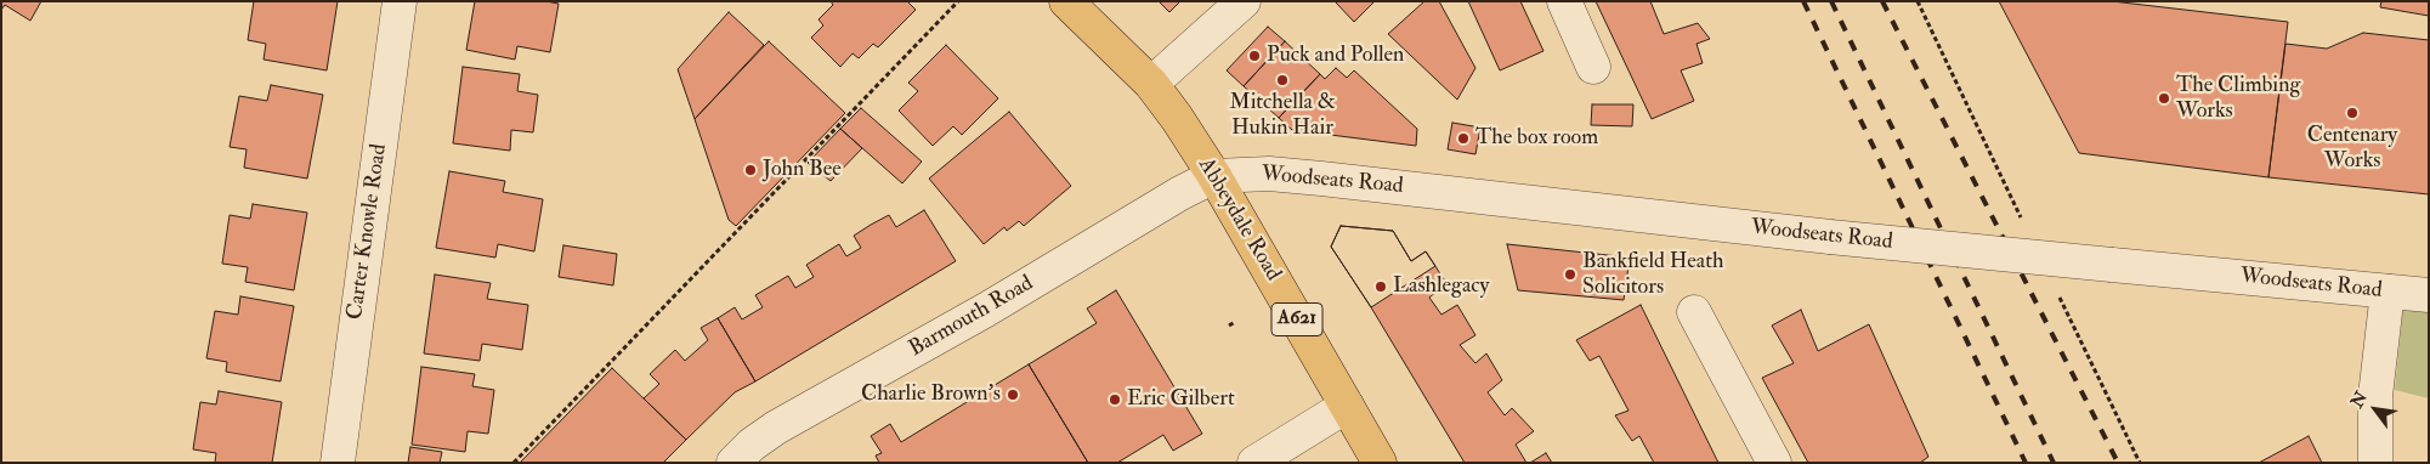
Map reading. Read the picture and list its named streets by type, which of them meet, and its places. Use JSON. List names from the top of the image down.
{
  "streets": {
    "main road": ["Abbeydale Road", "A621"],
    "street": ["Woodseats Road", "Carter Knowle Road", "Barmouth Road"]
  },
  "crossings": [
    ["Woodseats Road", "Abbeydale Road"],
    ["Woodseats Road", "Barmouth Road"],
    ["Abbeydale Road", "Barmouth Road"]
  ],
  "places": [
    "Puck and Pollen",
    "Mitchella & Hukin Hair",
    "The Climbing Works",
    "Centenary Works",
    "The box room",
    "John Bee",
    "Bankfield Heath Solicitors",
    "Lashlegacy",
    "Charlie Brown's",
    "Eric Gilbert"
  ],
  "north": "top left"
}
